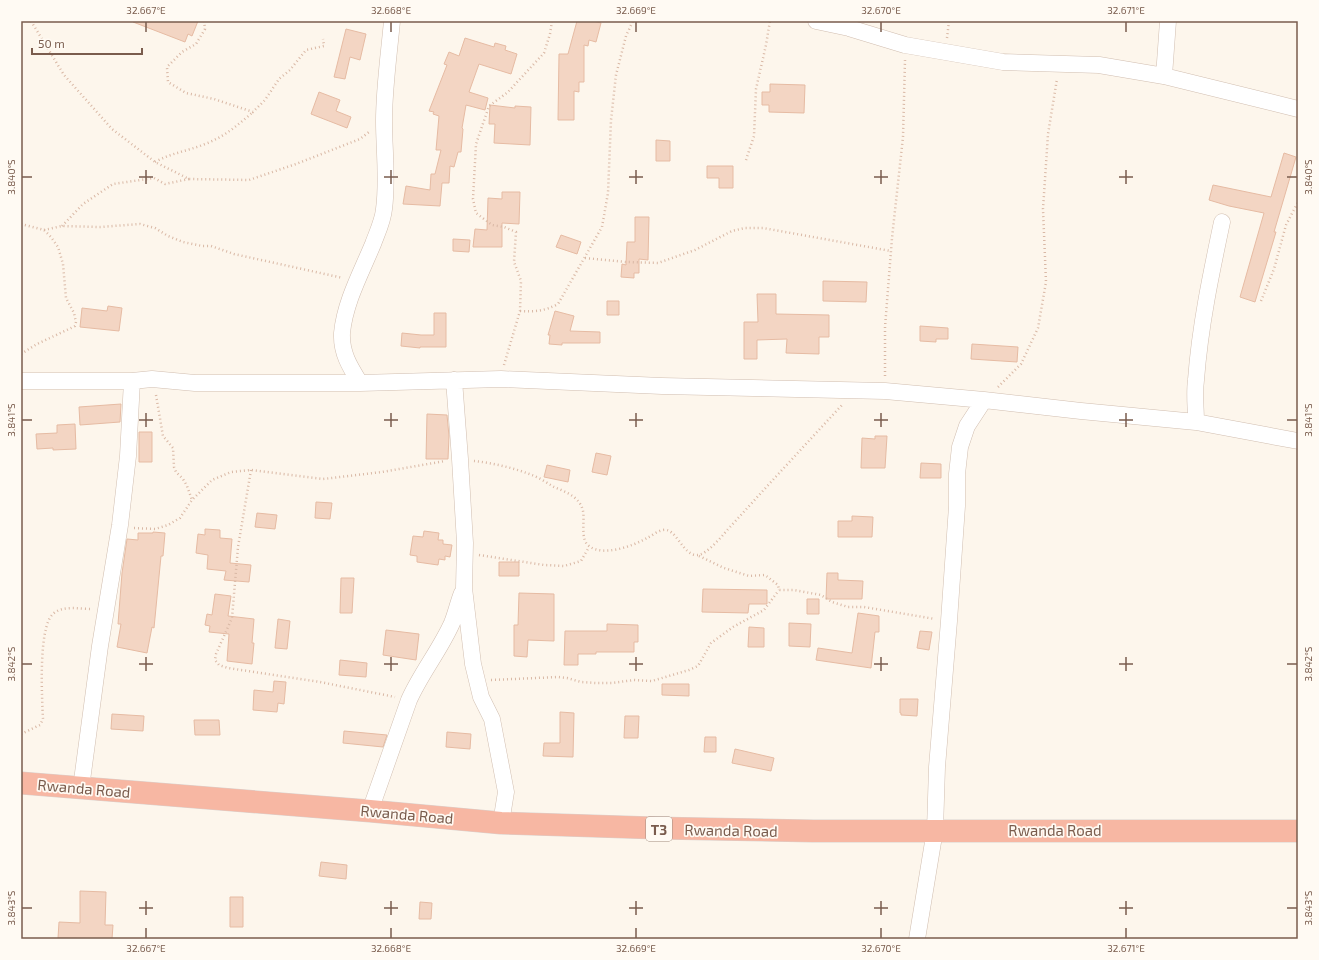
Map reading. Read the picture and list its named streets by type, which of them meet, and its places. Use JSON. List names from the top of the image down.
{
  "streets": {
    "highway": ["Rwanda Road", "T3"]
  },
  "scale_bar": "50 m",
  "coordinates": [
    "32.667°E",
    "32.668°E",
    "32.669°E",
    "32.670°E",
    "32.671°E",
    "3.840°S",
    "3.841°S",
    "3.842°S",
    "3.843°S"
  ]
}
